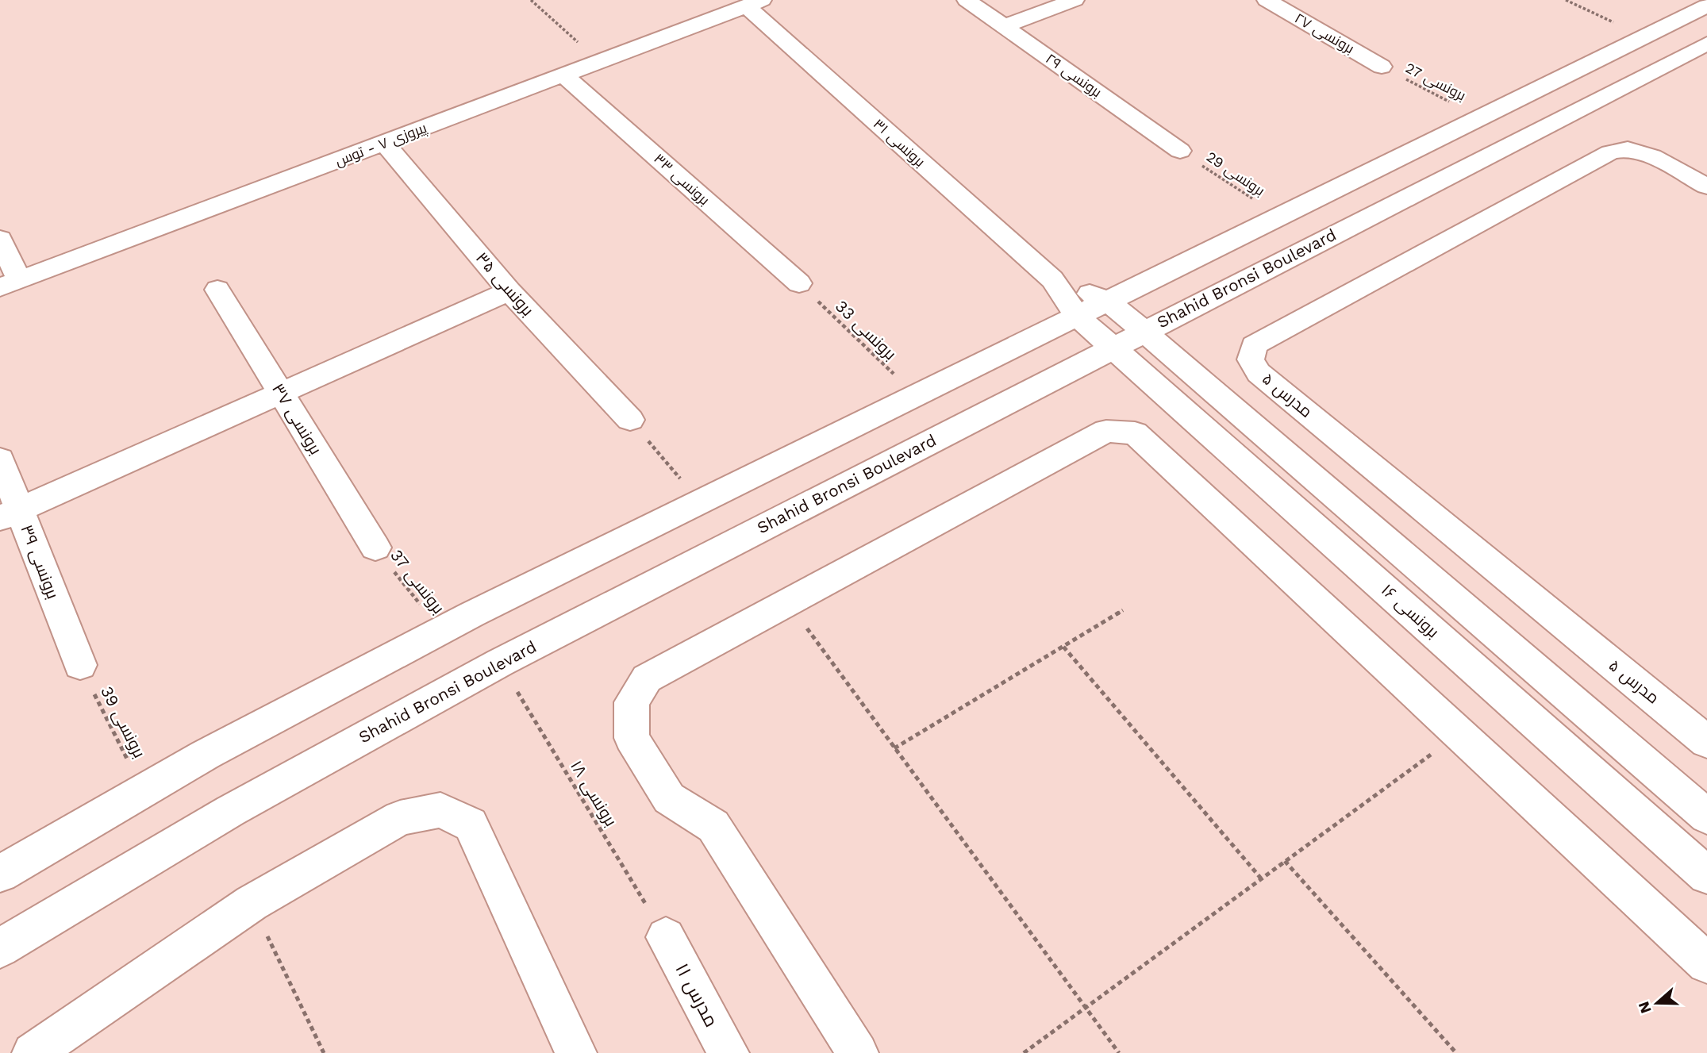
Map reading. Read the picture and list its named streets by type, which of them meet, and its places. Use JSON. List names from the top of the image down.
{
  "streets": {
    "street": [
      "برونسی ۲۷",
      "برونسی ۲۹",
      "برونسی ۳۱",
      "پیروزی ۷ - توس",
      "برونسی ۳۳",
      "Shahid Bronsi Boulevard",
      "برونسی ۳۵",
      "مدرس ۵",
      "برونسی ۳۷",
      "برونسی ۳۹",
      "برونسی ۱۶",
      "مدرس ۱۱"
    ],
    "path": [
      "برونسی 27",
      "برونسی 29",
      "برونسی 33",
      "برونسی 37",
      "برونسی 39",
      "برونسی ۱۸"
    ]
  },
  "crossings": [
    ["برونسی ۲۷", "برونسی 27"],
    ["برونسی ۲۹", "برونسی 29"],
    ["برونسی ۳۱", "پیروزی ۷ - توس"],
    ["برونسی ۳۱", "Shahid Bronsi Boulevard"],
    ["برونسی ۳۱", "برونسی ۱۶"],
    ["پیروزی ۷ - توس", "برونسی ۳۳"],
    ["پیروزی ۷ - توس", "برونسی ۳۵"],
    ["برونسی ۳۳", "برونسی 33"],
    ["Shahid Bronsi Boulevard", "برونسی ۱۶"],
    ["Shahid Bronsi Boulevard", "برونسی ۱۸"],
    ["برونسی ۳۷", "برونسی 37"],
    ["برونسی ۳۹", "برونسی 39"],
    ["برونسی ۱۸", "مدرس ۱۱"]
  ],
  "north": "left"
}
